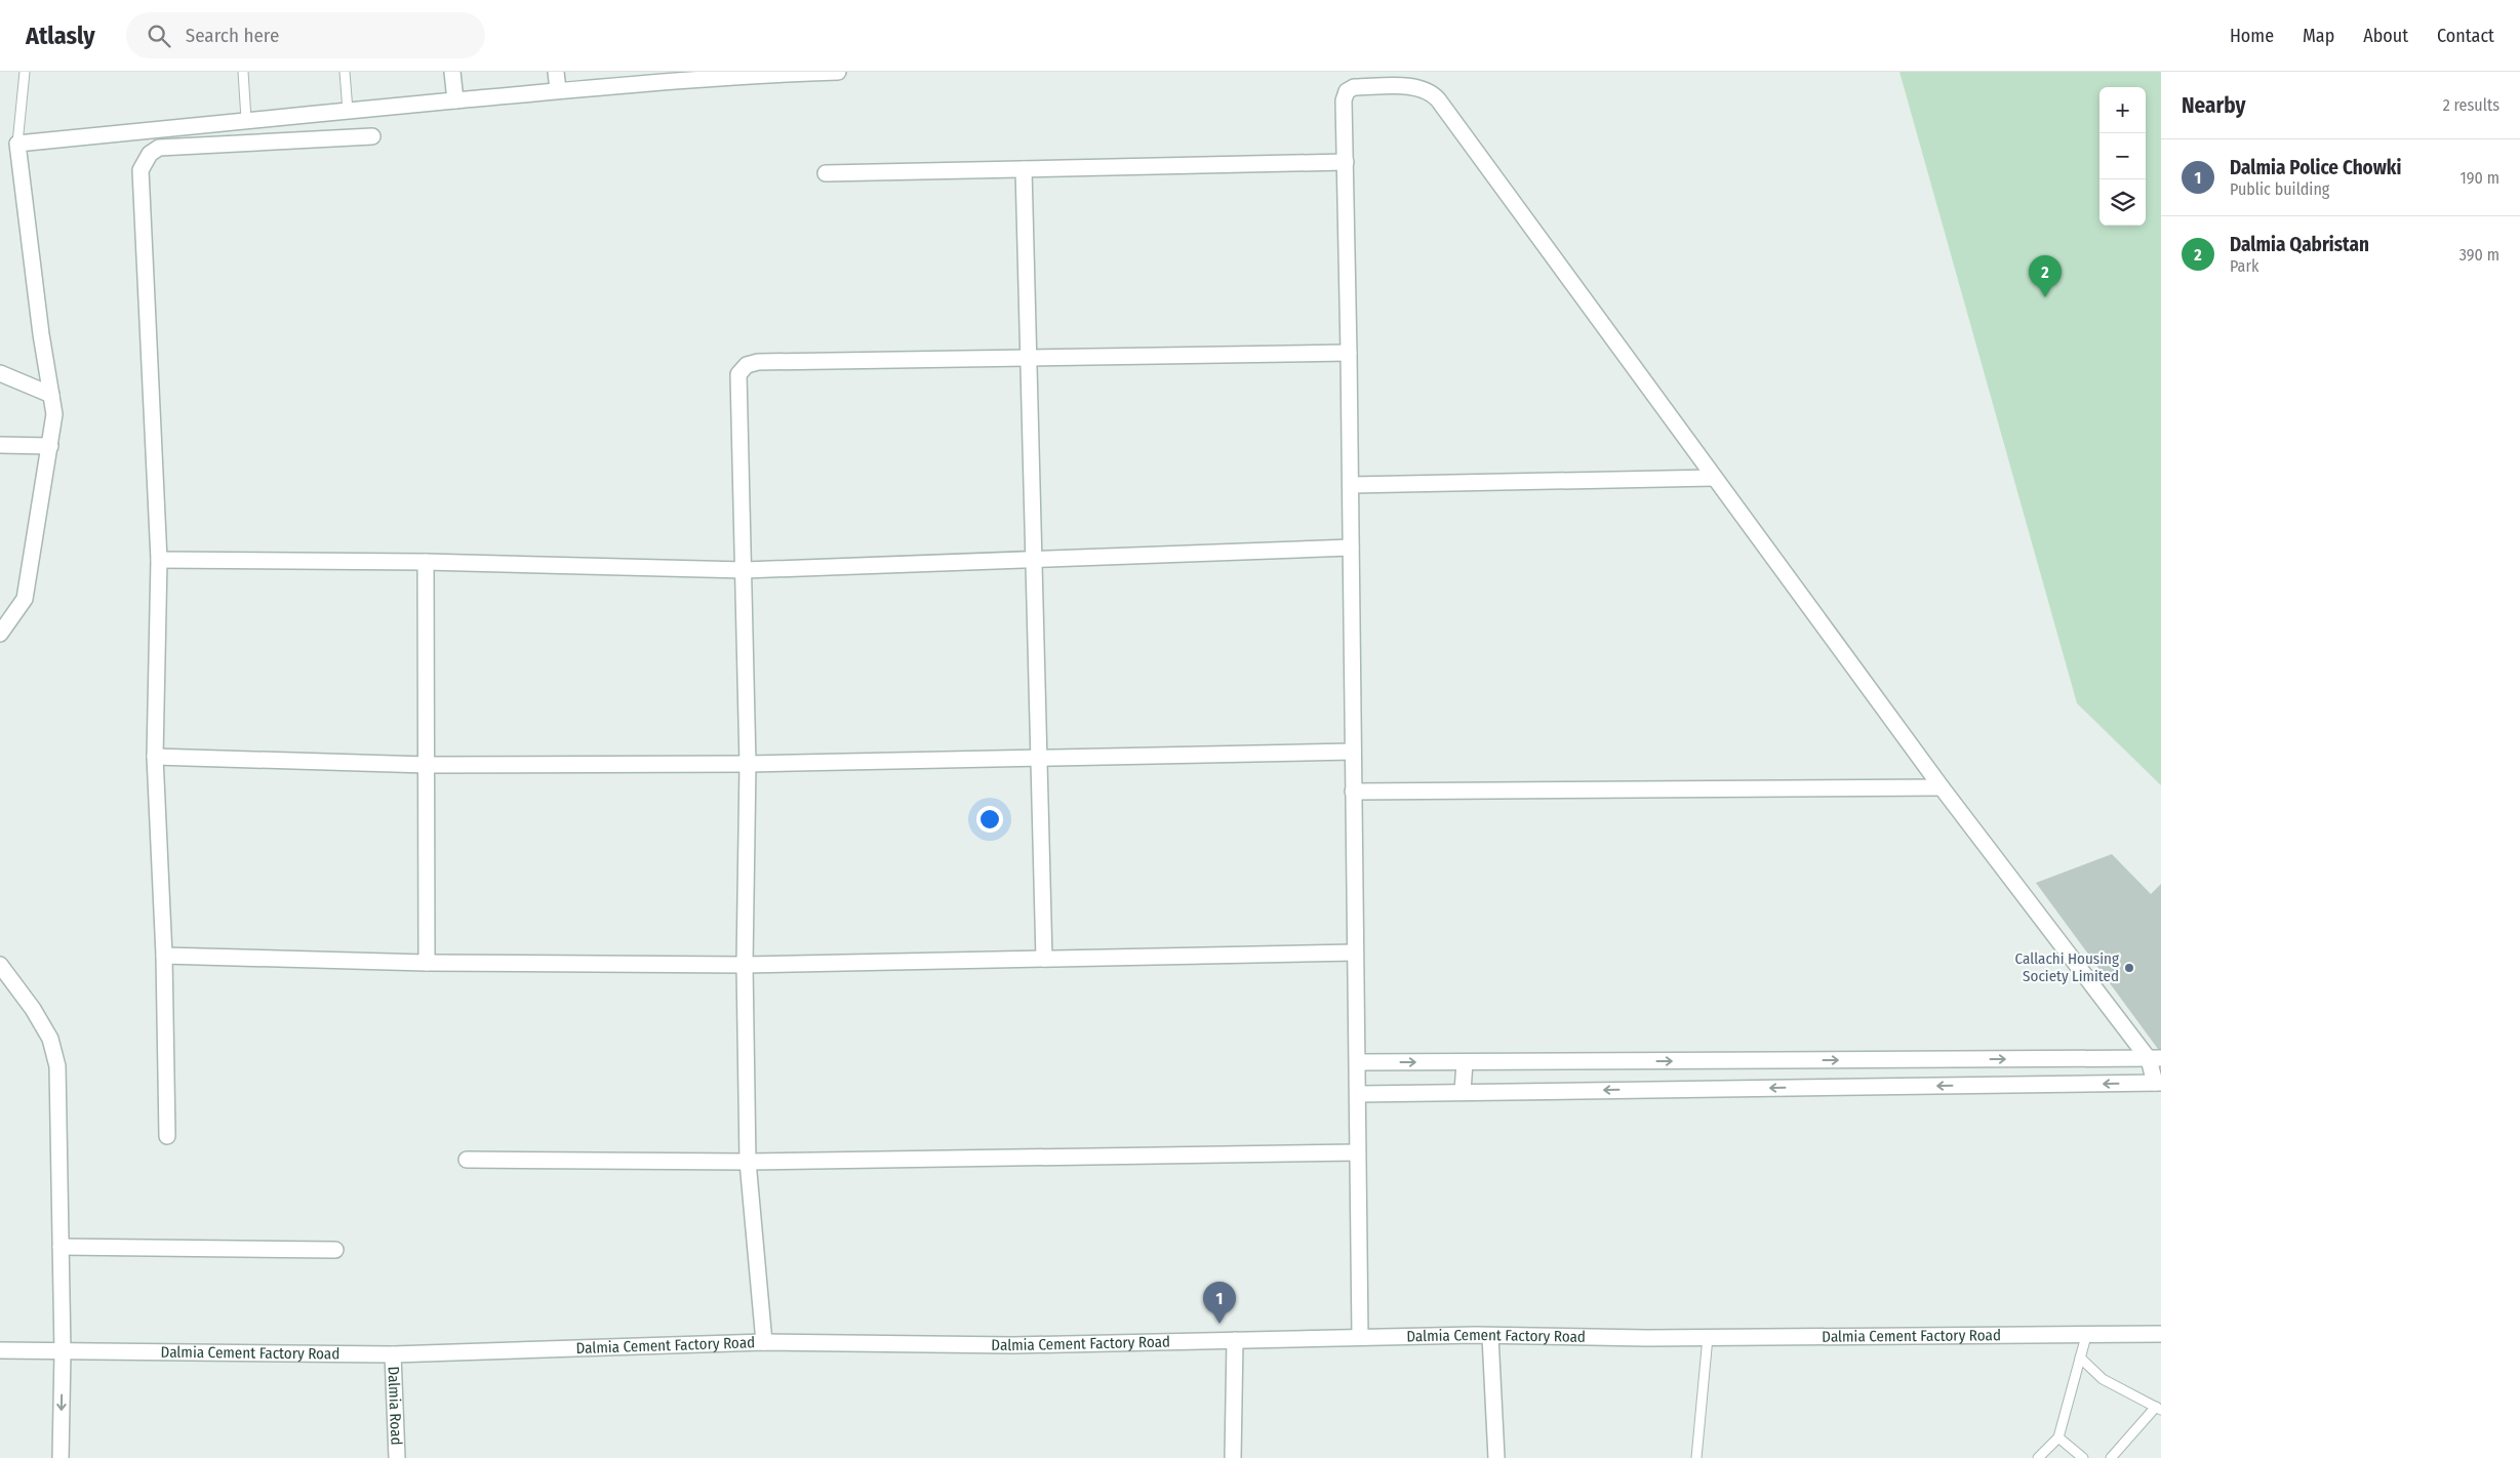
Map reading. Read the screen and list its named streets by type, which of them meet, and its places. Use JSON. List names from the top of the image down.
{
  "streets": {
    "street": ["Dalmia Cement Factory Road", "Dalmia Road"]
  },
  "crossings": [
    ["Dalmia Cement Factory Road", "Dalmia Road"]
  ],
  "places": ["Callachi Housing Society Limited"],
  "page": {
    "header": "Atlasly",
    "search": "Search here",
    "nav": [
      "Home",
      "Map",
      "About",
      "Contact"
    ],
    "heading": ["Nearby", "2 results"],
    "map_buttons": ["+", "−"],
    "list": [
      {
        "mark": "1",
        "name": "Dalmia Police Chowki",
        "note": "Public building",
        "value": "190 m"
      },
      {
        "mark": "2",
        "name": "Dalmia Qabristan",
        "note": "Park",
        "value": "390 m"
      }
    ],
    "pins": ["2", "1"]
  }
}
